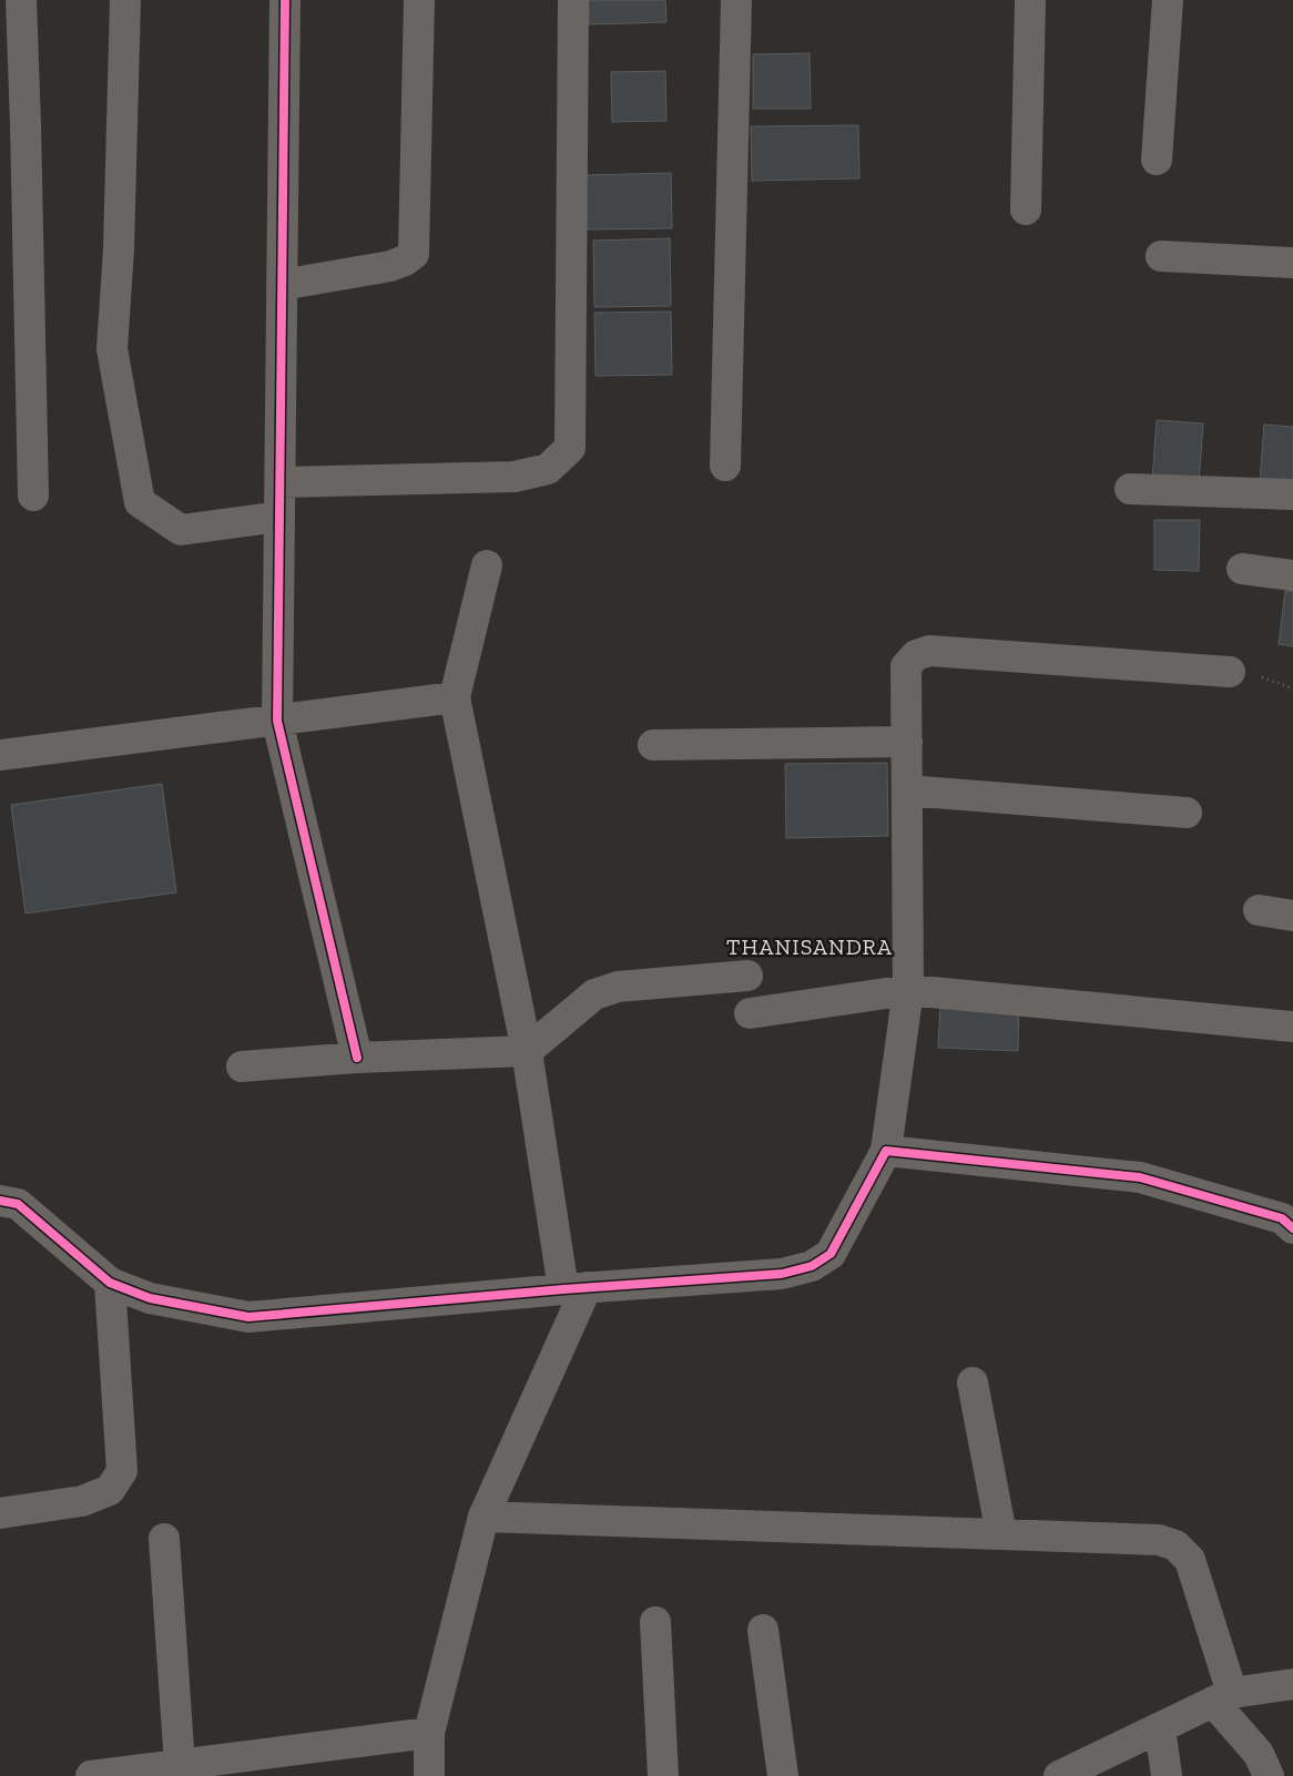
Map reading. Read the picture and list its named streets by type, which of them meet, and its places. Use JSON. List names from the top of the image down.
{
  "districts": ["THANISANDRA"]
}
